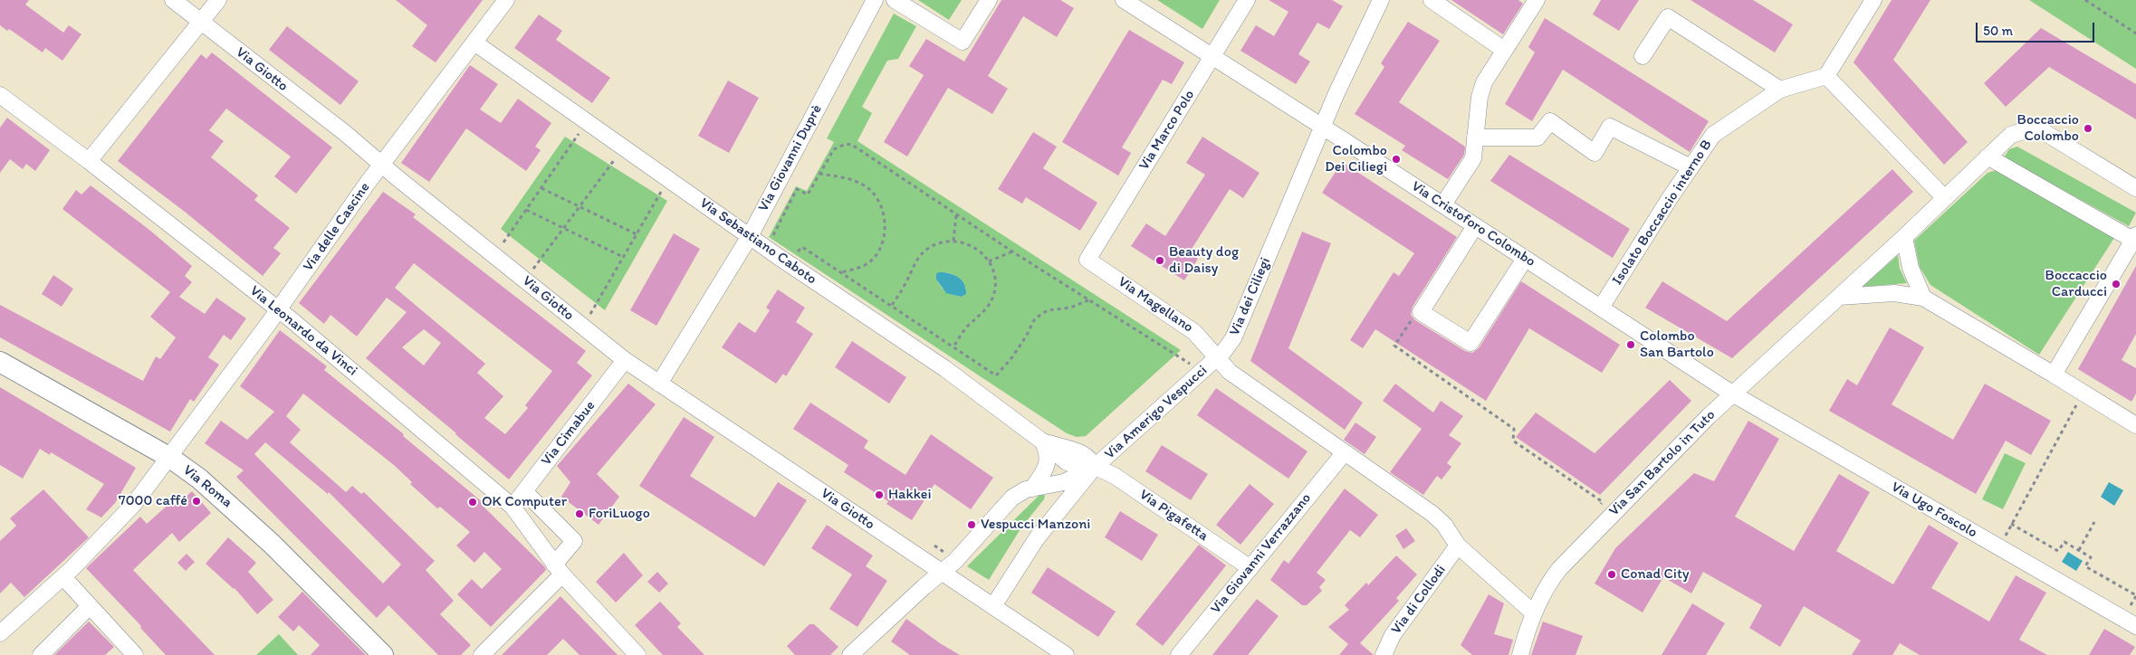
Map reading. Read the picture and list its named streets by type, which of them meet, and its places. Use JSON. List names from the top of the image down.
{
  "streets": {
    "main road": ["Via Roma"],
    "street": [
      "Via Giotto",
      "Via Marco Polo",
      "Via Giovanni Duprè",
      "Isolato Boccaccio interno B",
      "Via Cristoforo Colombo",
      "Via delle Cascine",
      "Via Sebastiano Caboto",
      "Via dei Ciliegi",
      "Via Magellano",
      "Via Leonardo da Vinci",
      "Via Amerigo Vespucci",
      "Via Cimabue",
      "Via San Bartolo in Tuto",
      "Via Ugo Foscolo",
      "Via Pigafetta",
      "Via Giovanni Verrazzano",
      "Via di Collodi"
    ]
  },
  "crossings": [
    ["Via Giotto", "Via Giovanni Duprè"],
    ["Via Giotto", "Via delle Cascine"],
    ["Via Giotto", "Via Amerigo Vespucci"],
    ["Via Giotto", "Via Cimabue"],
    ["Via Marco Polo", "Via Cristoforo Colombo"],
    ["Via Marco Polo", "Via Magellano"],
    ["Via Giovanni Duprè", "Via Sebastiano Caboto"],
    ["Isolato Boccaccio interno B", "Via Cristoforo Colombo"],
    ["Via Cristoforo Colombo", "Via dei Ciliegi"],
    ["Via Cristoforo Colombo", "Via San Bartolo in Tuto"],
    ["Via Cristoforo Colombo", "Via Ugo Foscolo"],
    ["Via delle Cascine", "Via Sebastiano Caboto"],
    ["Via delle Cascine", "Via Leonardo da Vinci"],
    ["Via delle Cascine", "Via Roma"],
    ["Via Sebastiano Caboto", "Via Amerigo Vespucci"],
    ["Via Sebastiano Caboto", "Via Pigafetta"],
    ["Via dei Ciliegi", "Via Magellano"],
    ["Via dei Ciliegi", "Via Amerigo Vespucci"],
    ["Via Magellano", "Via Amerigo Vespucci"],
    ["Via Leonardo da Vinci", "Via Cimabue"],
    ["Via Amerigo Vespucci", "Via Pigafetta"],
    ["Via San Bartolo in Tuto", "Via Ugo Foscolo"],
    ["Via Pigafetta", "Via Giovanni Verrazzano"]
  ],
  "places": [
    "Boccaccio Colombo",
    "Colombo Dei Ciliegi",
    "Beauty dog di Daisy",
    "Boccaccio Carducci",
    "Colombo San Bartolo",
    "Hakkei",
    "7000 caffé",
    "OK Computer",
    "ForiLuogo",
    "Vespucci Manzoni",
    "Conad City"
  ],
  "scale_bar": "50 m"
}
